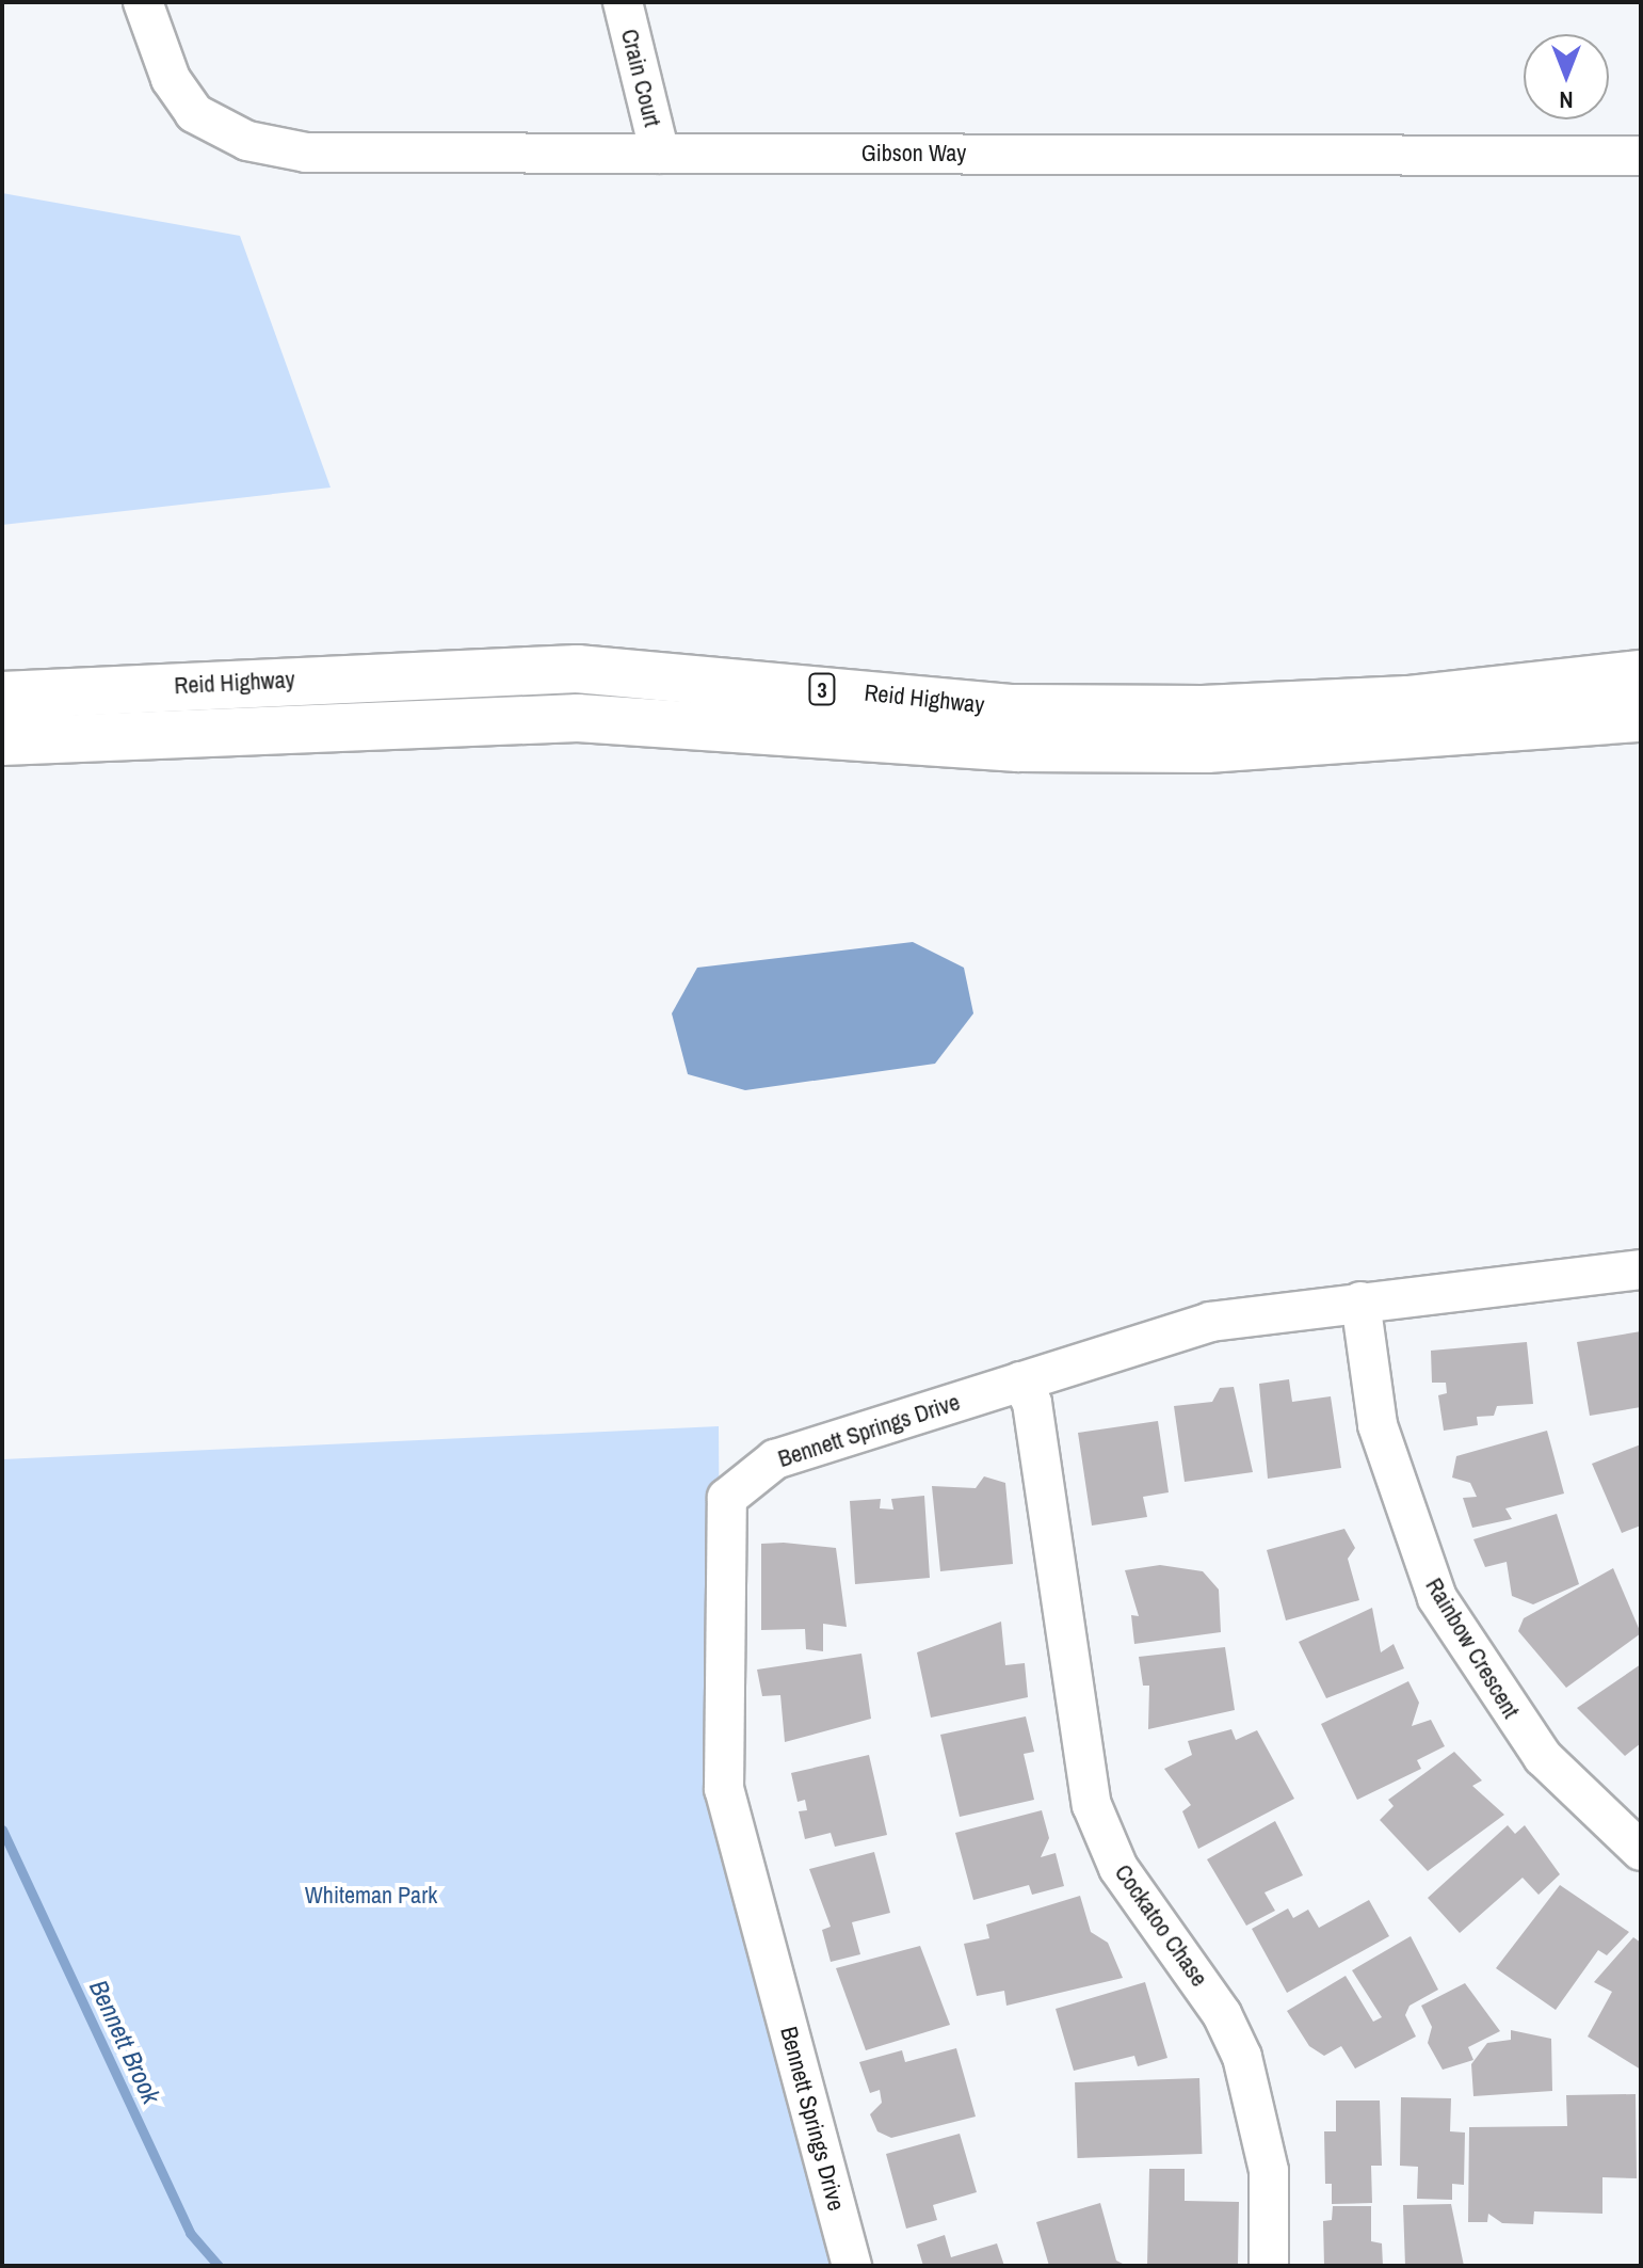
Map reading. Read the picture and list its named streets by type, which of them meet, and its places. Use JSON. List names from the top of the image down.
{
  "streets": {
    "highway": ["Reid Highway", "3"],
    "street": [
      "Crain Court",
      "Gibson Way",
      "Bennett Springs Drive",
      "Rainbow Crescent",
      "Cockatoo Chase"
    ]
  },
  "crossings": [
    ["Crain Court", "Gibson Way"],
    ["Bennett Springs Drive", "Rainbow Crescent"],
    ["Bennett Springs Drive", "Cockatoo Chase"]
  ],
  "water": ["Bennett Brook"],
  "parks": ["Whiteman Park"],
  "north": "bottom"
}
